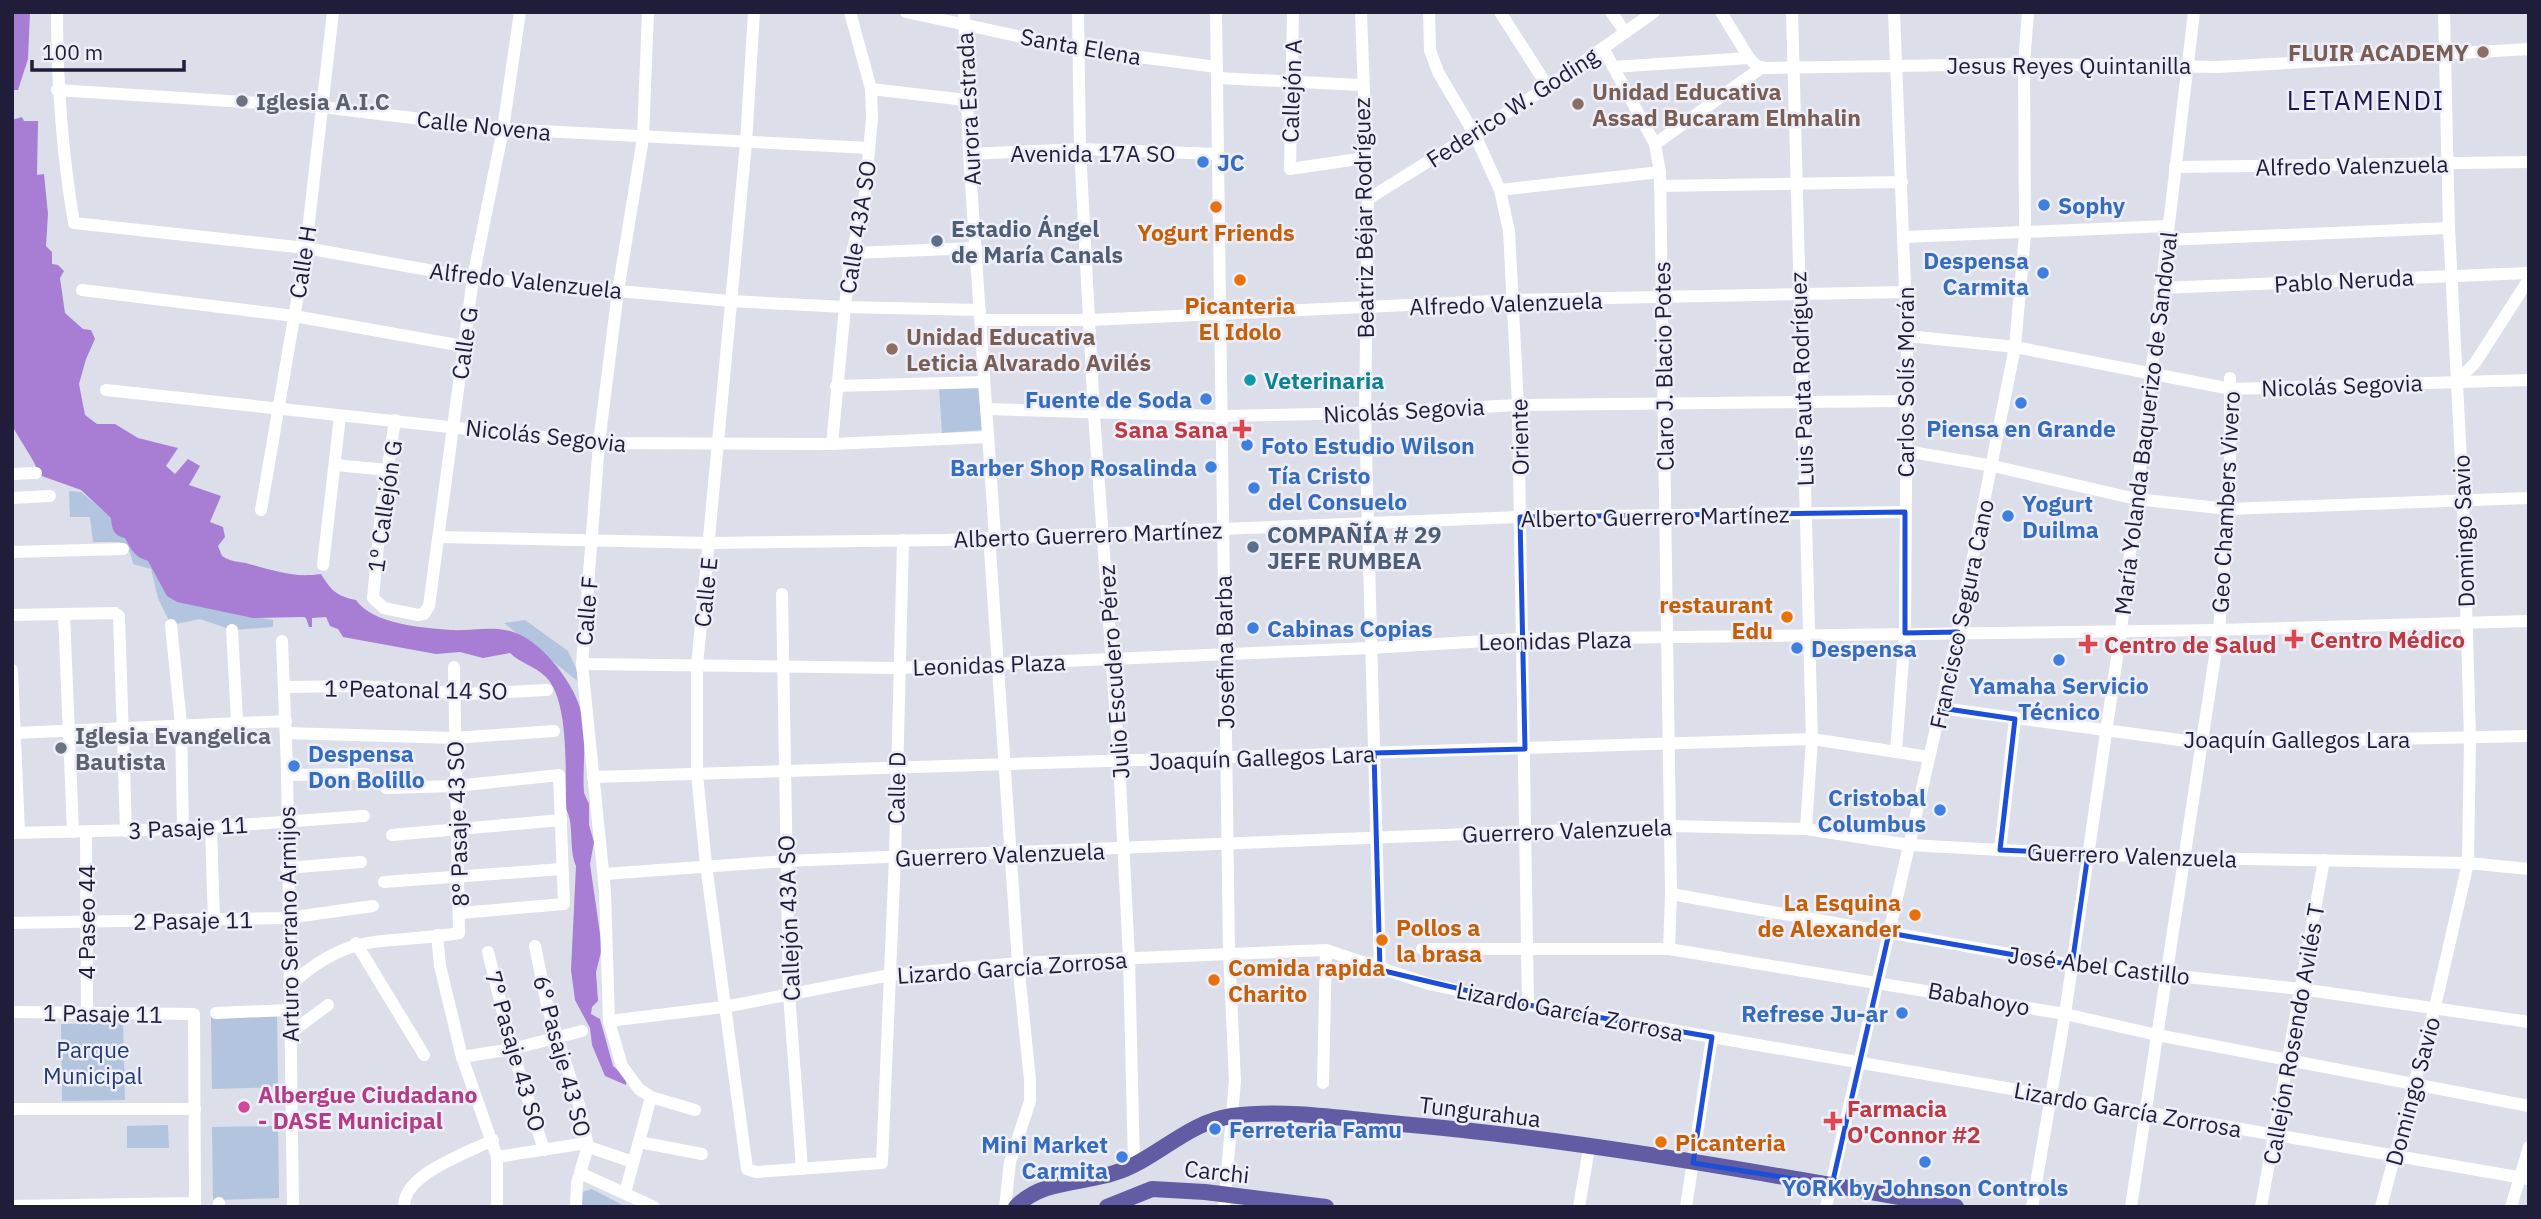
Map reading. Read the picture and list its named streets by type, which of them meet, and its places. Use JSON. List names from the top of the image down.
{
  "streets": {
    "main road": ["Tungurahua", "Carchi"],
    "street": [
      "Santa Elena",
      "Jesus Reyes Quintanilla",
      "Callejón A",
      "Federico W. Goding",
      "Aurora Estrada",
      "Calle Novena",
      "Avenida 17A SO",
      "Alfredo Valenzuela",
      "Beatriz Béjar Rodríguez",
      "Calle 43A SO",
      "Calle H",
      "Pablo Neruda",
      "Calle G",
      "Claro J. Blacio Potes",
      "Luis Pauta Rodríguez",
      "Carlos Solís Morán",
      "Nicolás Segovia",
      "María Yolanda Baquerizo de Sandoval",
      "Oriente",
      "Geo Chambers Vivero",
      "1º Callejón G",
      "Alberto Guerrero Martínez",
      "Domingo Savio",
      "Calle E",
      "Calle F",
      "Francisco Segura Cano",
      "Leonidas Plaza",
      "Josefina Barba",
      "Julio Escudero Pérez",
      "1°Peatonal 14 SO",
      "Joaquín Gallegos Lara",
      "Calle D",
      "8° Pasaje 43 SO",
      "3 Pasaje 11",
      "Guerrero Valenzuela",
      "Callejón 43A SO",
      "2 Pasaje 11",
      "4 Paseo 44",
      "Arturo Serrano Armijos",
      "José Abel Castillo",
      "Lizardo García Zorrosa",
      "Babahoyo",
      "1 Pasaje 11",
      "Callejón Rosendo Avilés T",
      "7° Pasaje 43 SO",
      "6° Pasaje 43 SO"
    ]
  },
  "crossings": [
    ["Santa Elena", "Callejón A"],
    ["Santa Elena", "Aurora Estrada"],
    ["Santa Elena", "Beatriz Béjar Rodríguez"],
    ["Santa Elena", "Josefina Barba"],
    ["Santa Elena", "Julio Escudero Pérez"],
    ["Jesus Reyes Quintanilla", "Luis Pauta Rodríguez"],
    ["Jesus Reyes Quintanilla", "Carlos Solís Morán"],
    ["Jesus Reyes Quintanilla", "María Yolanda Baquerizo de Sandoval"],
    ["Jesus Reyes Quintanilla", "Domingo Savio"],
    ["Jesus Reyes Quintanilla", "Francisco Segura Cano"],
    ["Callejón A", "Beatriz Béjar Rodríguez"],
    ["Federico W. Goding", "Beatriz Béjar Rodríguez"],
    ["Federico W. Goding", "Claro J. Blacio Potes"],
    ["Federico W. Goding", "Oriente"],
    ["Aurora Estrada", "Avenida 17A SO"],
    ["Aurora Estrada", "Alfredo Valenzuela"],
    ["Aurora Estrada", "Nicolás Segovia"],
    ["Aurora Estrada", "Alberto Guerrero Martínez"],
    ["Aurora Estrada", "Leonidas Plaza"],
    ["Aurora Estrada", "Joaquín Gallegos Lara"],
    ["Aurora Estrada", "Guerrero Valenzuela"],
    ["Aurora Estrada", "Lizardo García Zorrosa"],
    ["Calle Novena", "Alfredo Valenzuela"],
    ["Calle Novena", "Calle 43A SO"],
    ["Calle Novena", "Calle H"],
    ["Calle Novena", "Calle G"],
    ["Calle Novena", "Calle E"],
    ["Calle Novena", "Calle F"],
    ["Avenida 17A SO", "Josefina Barba"],
    ["Avenida 17A SO", "Julio Escudero Pérez"],
    ["Alfredo Valenzuela", "Beatriz Béjar Rodríguez"],
    ["Alfredo Valenzuela", "Calle 43A SO"],
    ["Alfredo Valenzuela", "Calle H"],
    ["Alfredo Valenzuela", "Calle G"],
    ["Alfredo Valenzuela", "Claro J. Blacio Potes"],
    ["Alfredo Valenzuela", "Luis Pauta Rodríguez"],
    ["Alfredo Valenzuela", "Carlos Solís Morán"],
    ["Alfredo Valenzuela", "María Yolanda Baquerizo de Sandoval"],
    ["Alfredo Valenzuela", "Oriente"],
    ["Alfredo Valenzuela", "Domingo Savio"],
    ["Alfredo Valenzuela", "Calle E"],
    ["Alfredo Valenzuela", "Calle F"],
    ["Alfredo Valenzuela", "Josefina Barba"],
    ["Alfredo Valenzuela", "Julio Escudero Pérez"],
    ["Beatriz Béjar Rodríguez", "Nicolás Segovia"],
    ["Beatriz Béjar Rodríguez", "Alberto Guerrero Martínez"],
    ["Beatriz Béjar Rodríguez", "Leonidas Plaza"],
    ["Beatriz Béjar Rodríguez", "Joaquín Gallegos Lara"],
    ["Beatriz Béjar Rodríguez", "Guerrero Valenzuela"],
    ["Beatriz Béjar Rodríguez", "Lizardo García Zorrosa"],
    ["Calle 43A SO", "Nicolás Segovia"],
    ["Calle H", "Nicolás Segovia"],
    ["Pablo Neruda", "María Yolanda Baquerizo de Sandoval"],
    ["Pablo Neruda", "Domingo Savio"],
    ["Calle G", "Nicolás Segovia"],
    ["Calle G", "1º Callejón G"],
    ["Calle G", "Alberto Guerrero Martínez"],
    ["Claro J. Blacio Potes", "Nicolás Segovia"],
    ["Claro J. Blacio Potes", "Alberto Guerrero Martínez"],
    ["Claro J. Blacio Potes", "Leonidas Plaza"],
    ["Claro J. Blacio Potes", "Joaquín Gallegos Lara"],
    ["Claro J. Blacio Potes", "Guerrero Valenzuela"],
    ["Claro J. Blacio Potes", "José Abel Castillo"],
    ["Claro J. Blacio Potes", "Babahoyo"],
    ["Luis Pauta Rodríguez", "Nicolás Segovia"],
    ["Luis Pauta Rodríguez", "Alberto Guerrero Martínez"],
    ["Luis Pauta Rodríguez", "Leonidas Plaza"],
    ["Luis Pauta Rodríguez", "Joaquín Gallegos Lara"],
    ["Luis Pauta Rodríguez", "Guerrero Valenzuela"],
    ["Carlos Solís Morán", "Nicolás Segovia"],
    ["Carlos Solís Morán", "Alberto Guerrero Martínez"],
    ["Carlos Solís Morán", "Leonidas Plaza"],
    ["Carlos Solís Morán", "Joaquín Gallegos Lara"],
    ["Nicolás Segovia", "María Yolanda Baquerizo de Sandoval"],
    ["Nicolás Segovia", "Oriente"],
    ["Nicolás Segovia", "Geo Chambers Vivero"],
    ["Nicolás Segovia", "1º Callejón G"],
    ["Nicolás Segovia", "Domingo Savio"],
    ["Nicolás Segovia", "Calle E"],
    ["Nicolás Segovia", "Calle F"],
    ["Nicolás Segovia", "Francisco Segura Cano"],
    ["Nicolás Segovia", "Josefina Barba"],
    ["Nicolás Segovia", "Julio Escudero Pérez"],
    ["María Yolanda Baquerizo de Sandoval", "Leonidas Plaza"],
    ["María Yolanda Baquerizo de Sandoval", "Joaquín Gallegos Lara"],
    ["María Yolanda Baquerizo de Sandoval", "Guerrero Valenzuela"],
    ["María Yolanda Baquerizo de Sandoval", "José Abel Castillo"],
    ["María Yolanda Baquerizo de Sandoval", "Lizardo García Zorrosa"],
    ["María Yolanda Baquerizo de Sandoval", "Babahoyo"],
    ["Oriente", "Alberto Guerrero Martínez"],
    ["Oriente", "Leonidas Plaza"],
    ["Oriente", "Joaquín Gallegos Lara"],
    ["Oriente", "Guerrero Valenzuela"],
    ["Oriente", "Lizardo García Zorrosa"],
    ["Oriente", "Babahoyo"],
    ["Geo Chambers Vivero", "Leonidas Plaza"],
    ["Geo Chambers Vivero", "Joaquín Gallegos Lara"],
    ["Geo Chambers Vivero", "Guerrero Valenzuela"],
    ["Geo Chambers Vivero", "José Abel Castillo"],
    ["Geo Chambers Vivero", "Lizardo García Zorrosa"],
    ["Geo Chambers Vivero", "Babahoyo"],
    ["Alberto Guerrero Martínez", "Calle E"],
    ["Alberto Guerrero Martínez", "Calle F"],
    ["Alberto Guerrero Martínez", "Josefina Barba"],
    ["Alberto Guerrero Martínez", "Julio Escudero Pérez"],
    ["Alberto Guerrero Martínez", "Calle D"],
    ["Domingo Savio", "Leonidas Plaza"],
    ["Domingo Savio", "Joaquín Gallegos Lara"],
    ["Domingo Savio", "Guerrero Valenzuela"],
    ["Domingo Savio", "José Abel Castillo"],
    ["Domingo Savio", "Lizardo García Zorrosa"],
    ["Domingo Savio", "Babahoyo"],
    ["Calle E", "Leonidas Plaza"],
    ["Calle E", "Joaquín Gallegos Lara"],
    ["Calle E", "Calle D"],
    ["Calle E", "Guerrero Valenzuela"],
    ["Calle E", "Callejón 43A SO"],
    ["Calle E", "Lizardo García Zorrosa"],
    ["Calle F", "Leonidas Plaza"],
    ["Calle F", "Joaquín Gallegos Lara"],
    ["Calle F", "Guerrero Valenzuela"],
    ["Calle F", "Lizardo García Zorrosa"],
    ["Francisco Segura Cano", "Leonidas Plaza"],
    ["Francisco Segura Cano", "Joaquín Gallegos Lara"],
    ["Francisco Segura Cano", "Guerrero Valenzuela"],
    ["Francisco Segura Cano", "José Abel Castillo"],
    ["Francisco Segura Cano", "Lizardo García Zorrosa"],
    ["Francisco Segura Cano", "Babahoyo"],
    ["Francisco Segura Cano", "Tungurahua"],
    ["Leonidas Plaza", "Josefina Barba"],
    ["Leonidas Plaza", "Julio Escudero Pérez"],
    ["Leonidas Plaza", "Calle D"],
    ["Leonidas Plaza", "Callejón 43A SO"],
    ["Josefina Barba", "Joaquín Gallegos Lara"],
    ["Josefina Barba", "Guerrero Valenzuela"],
    ["Josefina Barba", "Lizardo García Zorrosa"],
    ["Josefina Barba", "Tungurahua"],
    ["Josefina Barba", "Carchi"],
    ["Julio Escudero Pérez", "Joaquín Gallegos Lara"],
    ["Julio Escudero Pérez", "Guerrero Valenzuela"],
    ["Julio Escudero Pérez", "Lizardo García Zorrosa"],
    ["Julio Escudero Pérez", "Tungurahua"],
    ["1°Peatonal 14 SO", "8° Pasaje 43 SO"],
    ["1°Peatonal 14 SO", "Arturo Serrano Armijos"],
    ["Joaquín Gallegos Lara", "Calle D"],
    ["Joaquín Gallegos Lara", "Callejón 43A SO"],
    ["Calle D", "Guerrero Valenzuela"],
    ["Calle D", "Callejón 43A SO"],
    ["Calle D", "Lizardo García Zorrosa"],
    ["8° Pasaje 43 SO", "Arturo Serrano Armijos"],
    ["3 Pasaje 11", "4 Paseo 44"],
    ["3 Pasaje 11", "Arturo Serrano Armijos"],
    ["Guerrero Valenzuela", "Callejón 43A SO"],
    ["Guerrero Valenzuela", "Callejón Rosendo Avilés T"],
    ["Callejón 43A SO", "Lizardo García Zorrosa"],
    ["2 Pasaje 11", "4 Paseo 44"],
    ["2 Pasaje 11", "Arturo Serrano Armijos"],
    ["4 Paseo 44", "1 Pasaje 11"],
    ["José Abel Castillo", "Callejón Rosendo Avilés T"],
    ["Lizardo García Zorrosa", "Callejón Rosendo Avilés T"],
    ["Babahoyo", "Callejón Rosendo Avilés T"]
  ],
  "districts": ["LETAMENDI"],
  "parks": ["Parque Municipal"],
  "places": {
    "other": [
      "FLUIR ACADEMY",
      "Iglesia A.I.C",
      "Unidad Educativa Assad Bucaram Elmhalin",
      "JC",
      "Sophy",
      "Yogurt Friends",
      "Estadio Ángel de María Canals",
      "Despensa Carmita",
      "Picanteria El Idolo",
      "Unidad Educativa Leticia Alvarado Avilés",
      "Veterinaria",
      "Fuente de Soda",
      "Piensa en Grande",
      "Foto Estudio Wilson",
      "Barber Shop Rosalinda",
      "Tía Cristo del Consuelo",
      "Yogurt Duilma",
      "COMPAÑÍA # 29 JEFE RUMBEA",
      "restaurant Edu",
      "Cabinas Copias",
      "Despensa",
      "Yamaha Servicio Técnico",
      "Iglesia Evangelica Bautista",
      "Despensa Don Bolillo",
      "Cristobal Columbus",
      "La Esquina de Alexander",
      "Pollos a la brasa",
      "Comida rapida Charito",
      "Refrese Ju-ar",
      "Albergue Ciudadano - DASE Municipal",
      "Ferreteria Famu",
      "Picanteria",
      "Mini Market Carmita",
      "YORK by Johnson Controls"
    ],
    "health": [
      "Sana Sana",
      "Centro Médico",
      "Centro de Salud",
      "Farmacia O'Connor #2"
    ]
  },
  "scale_bar": "100 m"
}
